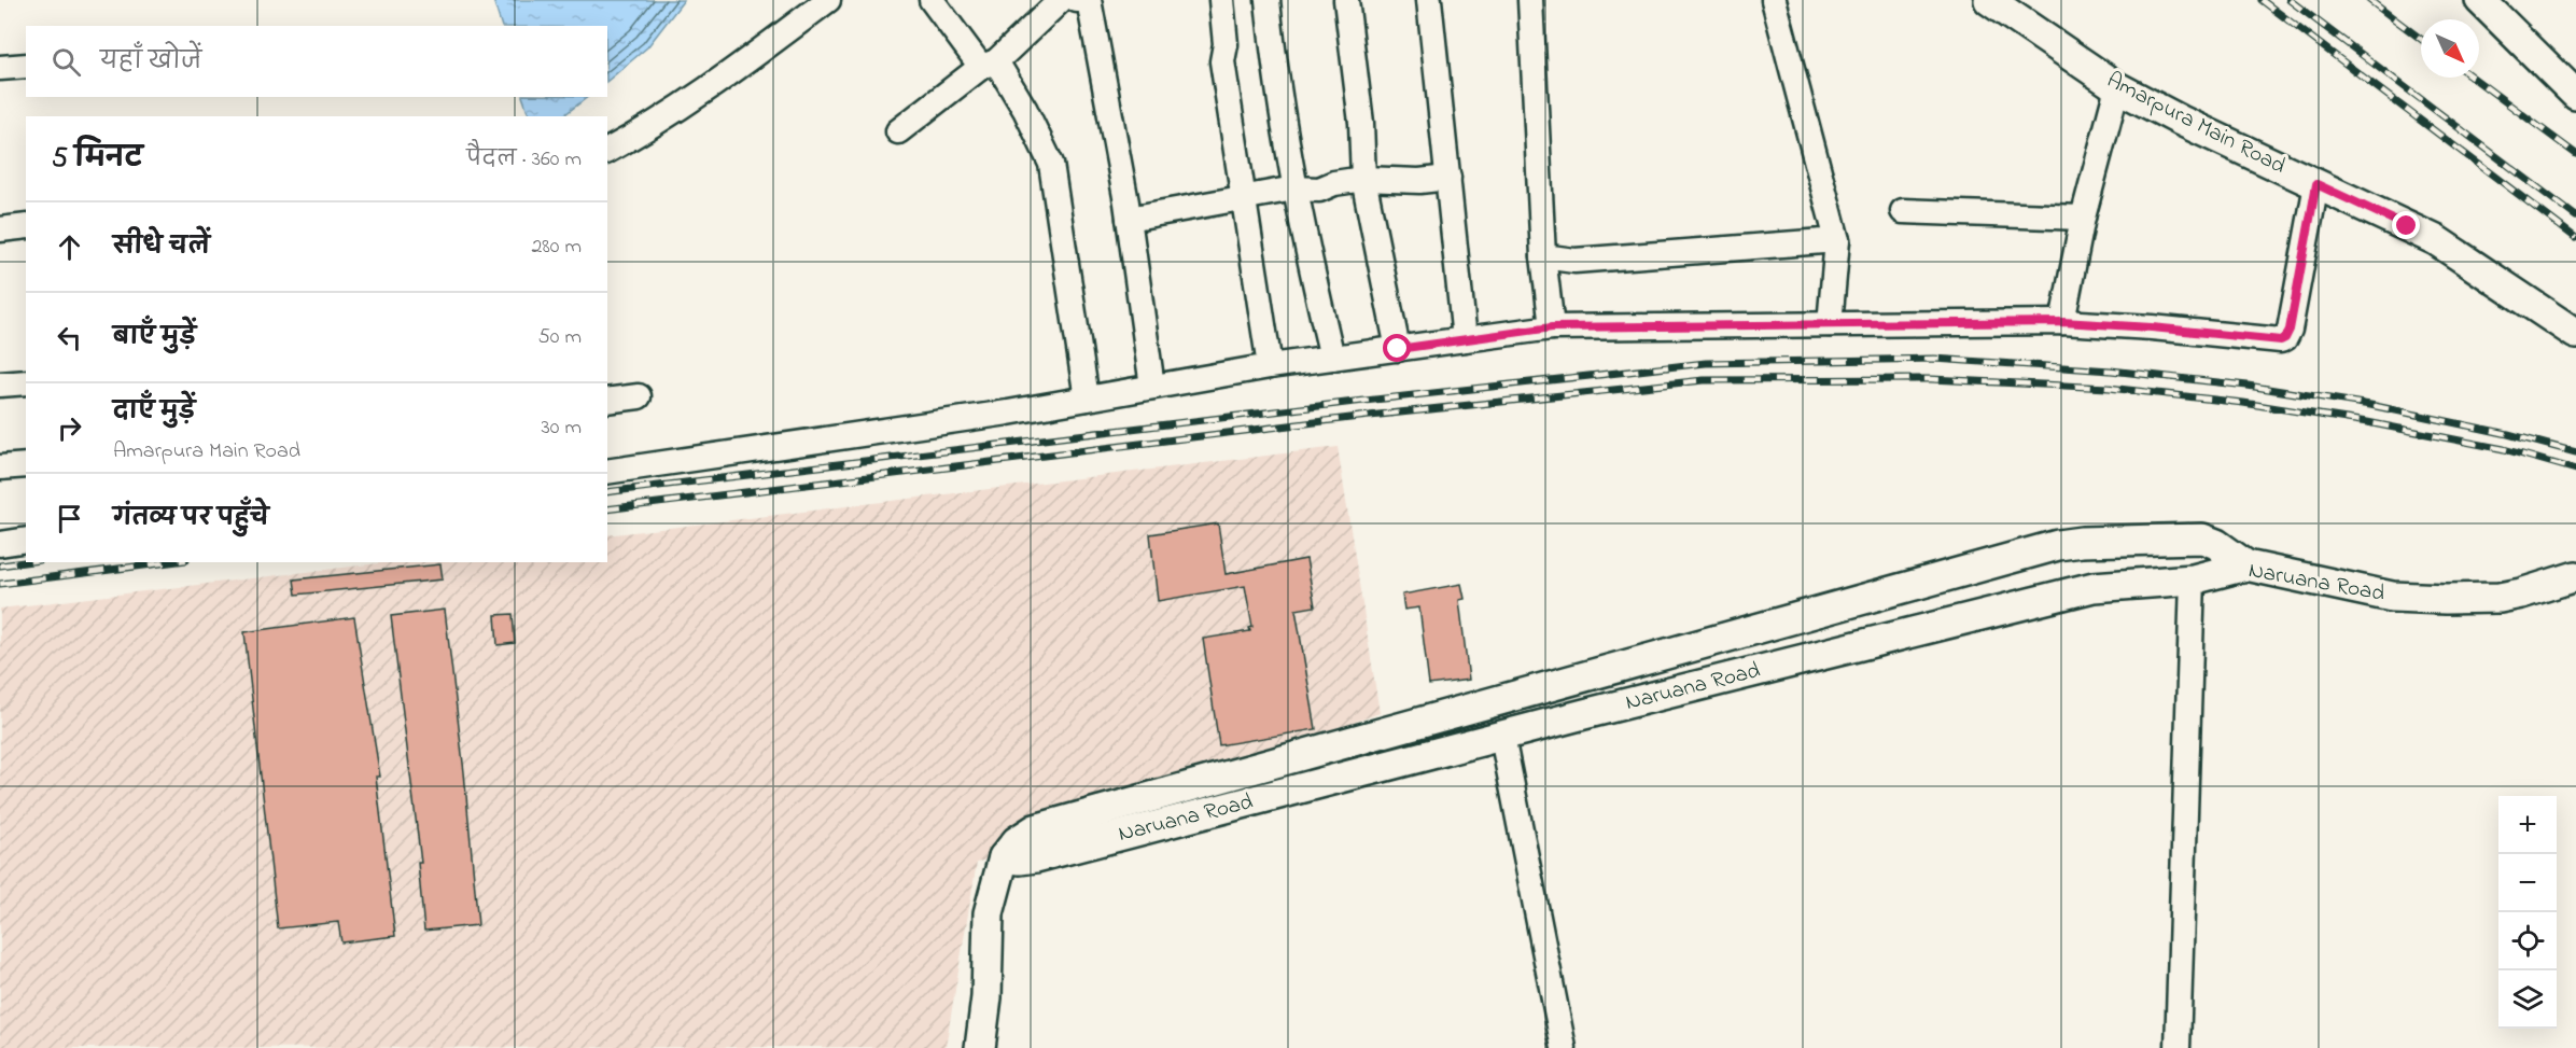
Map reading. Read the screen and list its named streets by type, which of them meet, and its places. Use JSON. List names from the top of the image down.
{
  "streets": {
    "street": ["Amarpura Main Road", "Naruana Road"]
  },
  "north": "bottom right",
  "page": {
    "search": "यहाँ खोजें",
    "heading": ["5 मिनट", "पैदल · 360 m"],
    "list": [
      ["सीधे चलें", "280 m"],
      ["बाएँ मुड़ें", "50 m"],
      ["दाएँ मुड़ें", "Amarpura Main Road", "30 m"],
      "गंतव्य पर पहुँचे"
    ],
    "map_buttons": ["+", "−"]
  }
}
